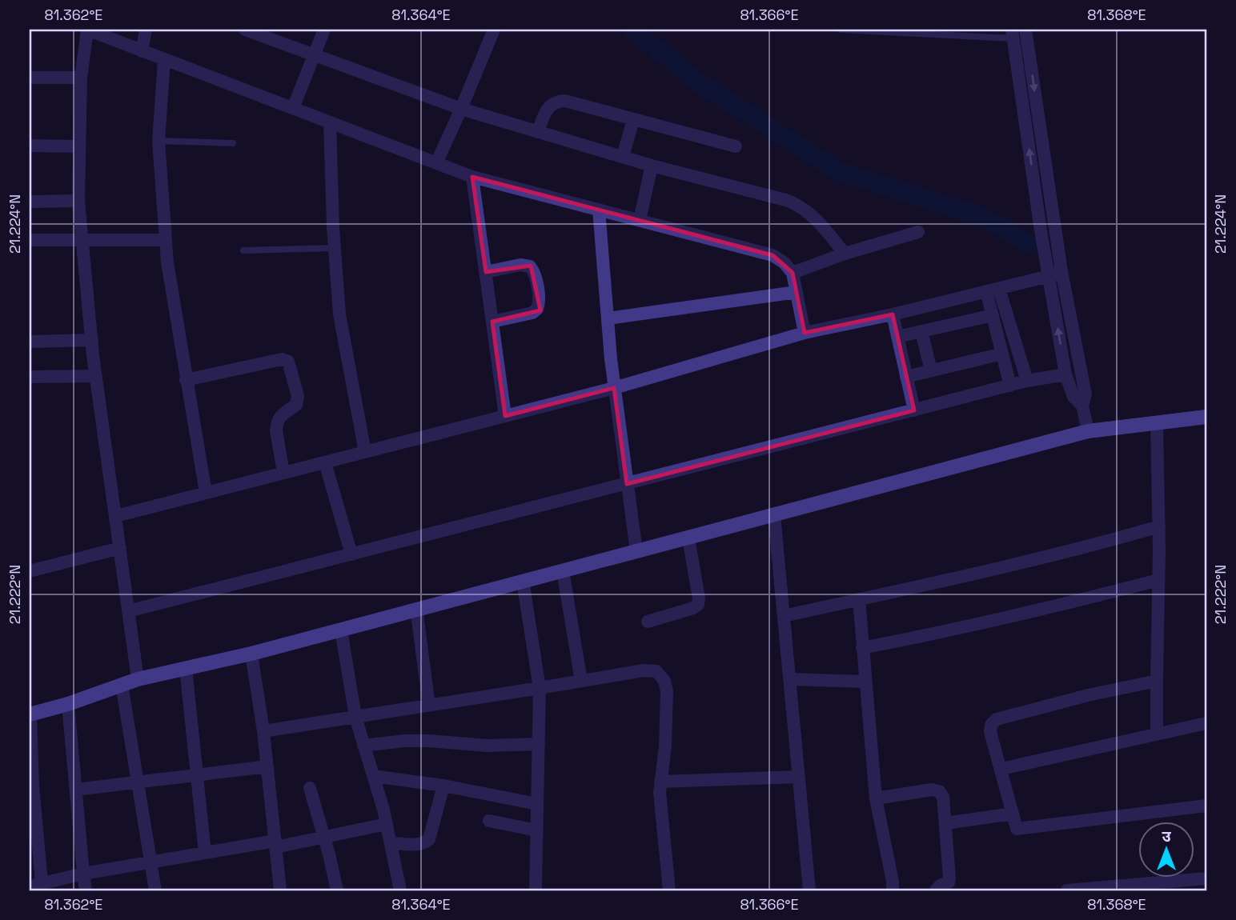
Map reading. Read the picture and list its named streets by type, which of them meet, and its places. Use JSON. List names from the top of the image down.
{
  "north": "top",
  "coordinates": [
    "81.362°E",
    "81.364°E",
    "81.366°E",
    "81.368°E",
    "21.224°N",
    "21.222°N"
  ]
}
